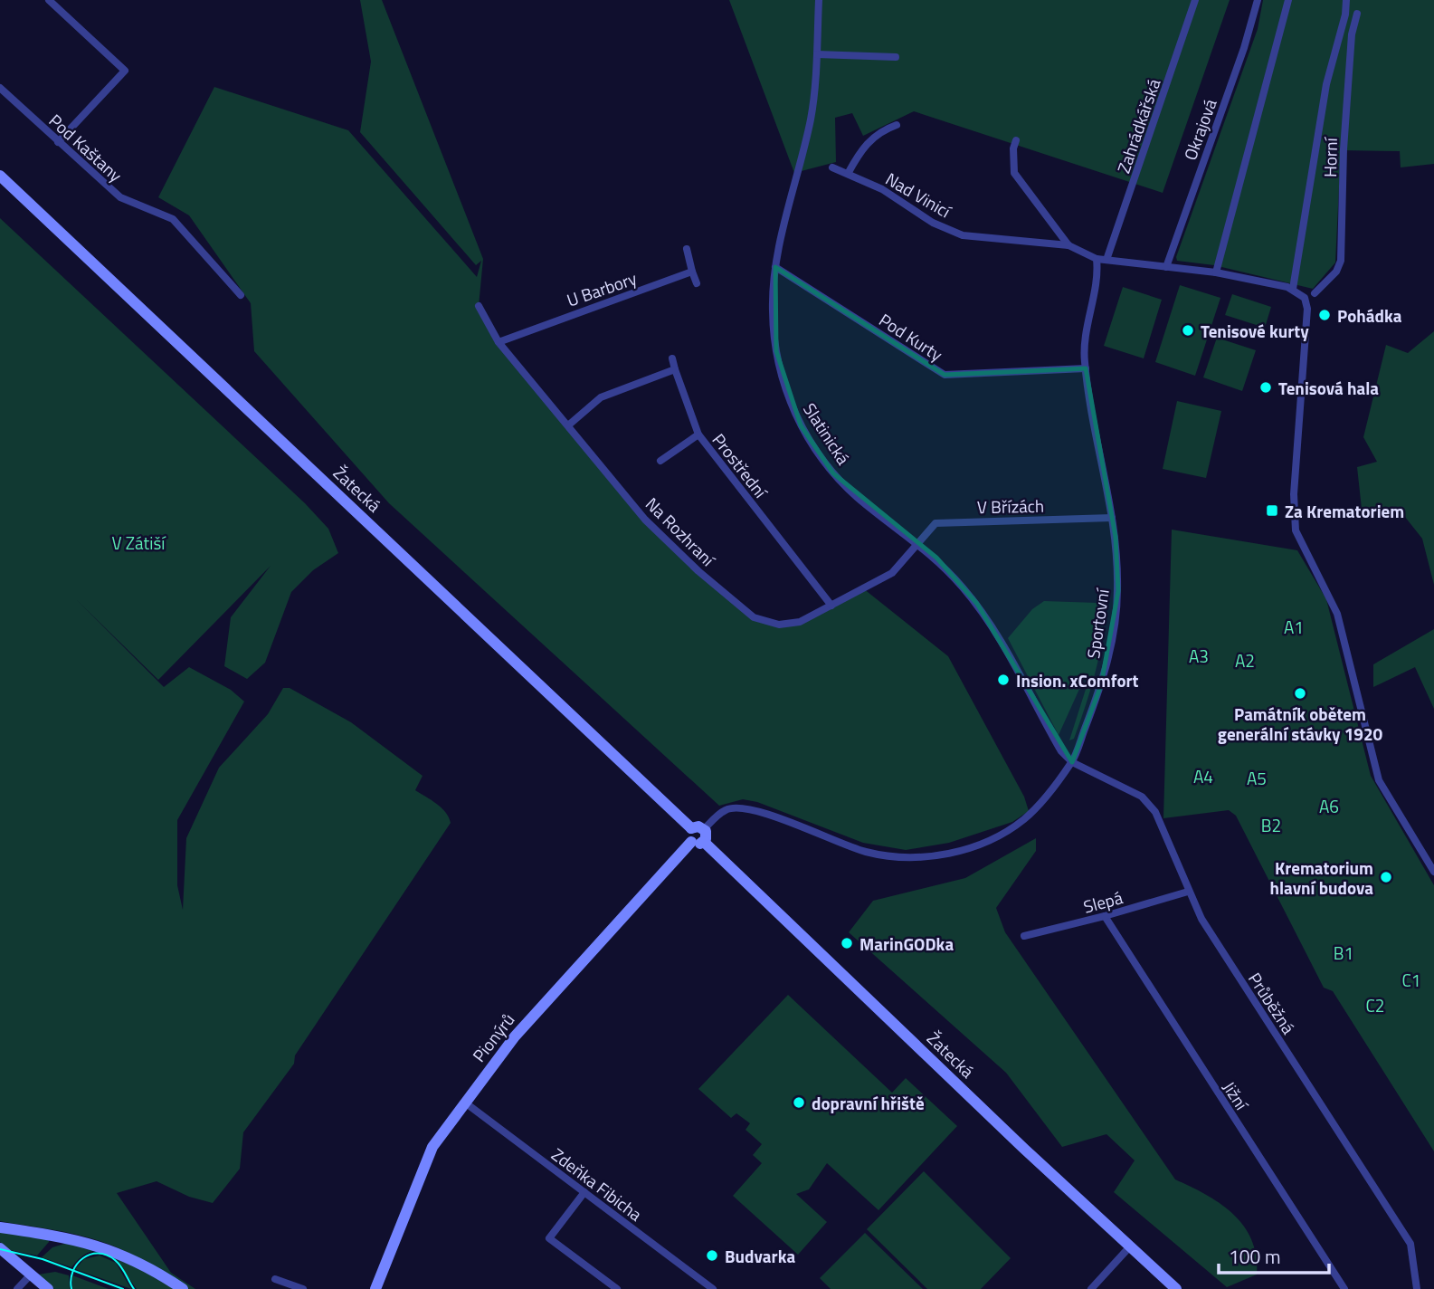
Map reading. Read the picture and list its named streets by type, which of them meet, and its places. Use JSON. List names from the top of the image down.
{
  "streets": {
    "street": [
      "Zahrádkářská",
      "Okrajová",
      "Pod Kaštany",
      "Horní",
      "Nad Vinicí",
      "U Barbory",
      "Pod Kurty",
      "Slatinická",
      "Prostřední",
      "Žatecká",
      "V Břízách",
      "Na Rozhraní",
      "Sportovní",
      "Slepá",
      "Průběžná",
      "Pionýrů",
      "Jižní",
      "Zdeňka Fibicha"
    ]
  },
  "crossings": [
    ["U Barbory", "Na Rozhraní"],
    ["Pod Kurty", "Slatinická"],
    ["Pod Kurty", "Sportovní"],
    ["Slatinická", "V Břízách"],
    ["Slatinická", "Na Rozhraní"],
    ["Slatinická", "Sportovní"],
    ["Slatinická", "Průběžná"],
    ["Prostřední", "Na Rozhraní"],
    ["Žatecká", "Sportovní"],
    ["Žatecká", "Pionýrů"],
    ["V Břízách", "Na Rozhraní"],
    ["V Břízách", "Sportovní"],
    ["Sportovní", "Průběžná"],
    ["Sportovní", "Pionýrů"],
    ["Slepá", "Průběžná"],
    ["Slepá", "Jižní"],
    ["Pionýrů", "Zdeňka Fibicha"]
  ],
  "parks": [
    "V Zátiší",
    "A1",
    "A3",
    "A2",
    "A4",
    "A5",
    "A6",
    "B2",
    "B1",
    "C1",
    "C2"
  ],
  "places": {
    "other": [
      "Pohádka",
      "Tenisové kurty",
      "Tenisová hala",
      "Insion. xComfort",
      "Památník obětem generální stávky 1920",
      "Krematorium hlavní budova",
      "MarinGODka",
      "dopravní hřiště",
      "Budvarka"
    ],
    "transit": ["Za Krematoriem"]
  },
  "scale_bar": "100 m"
}
